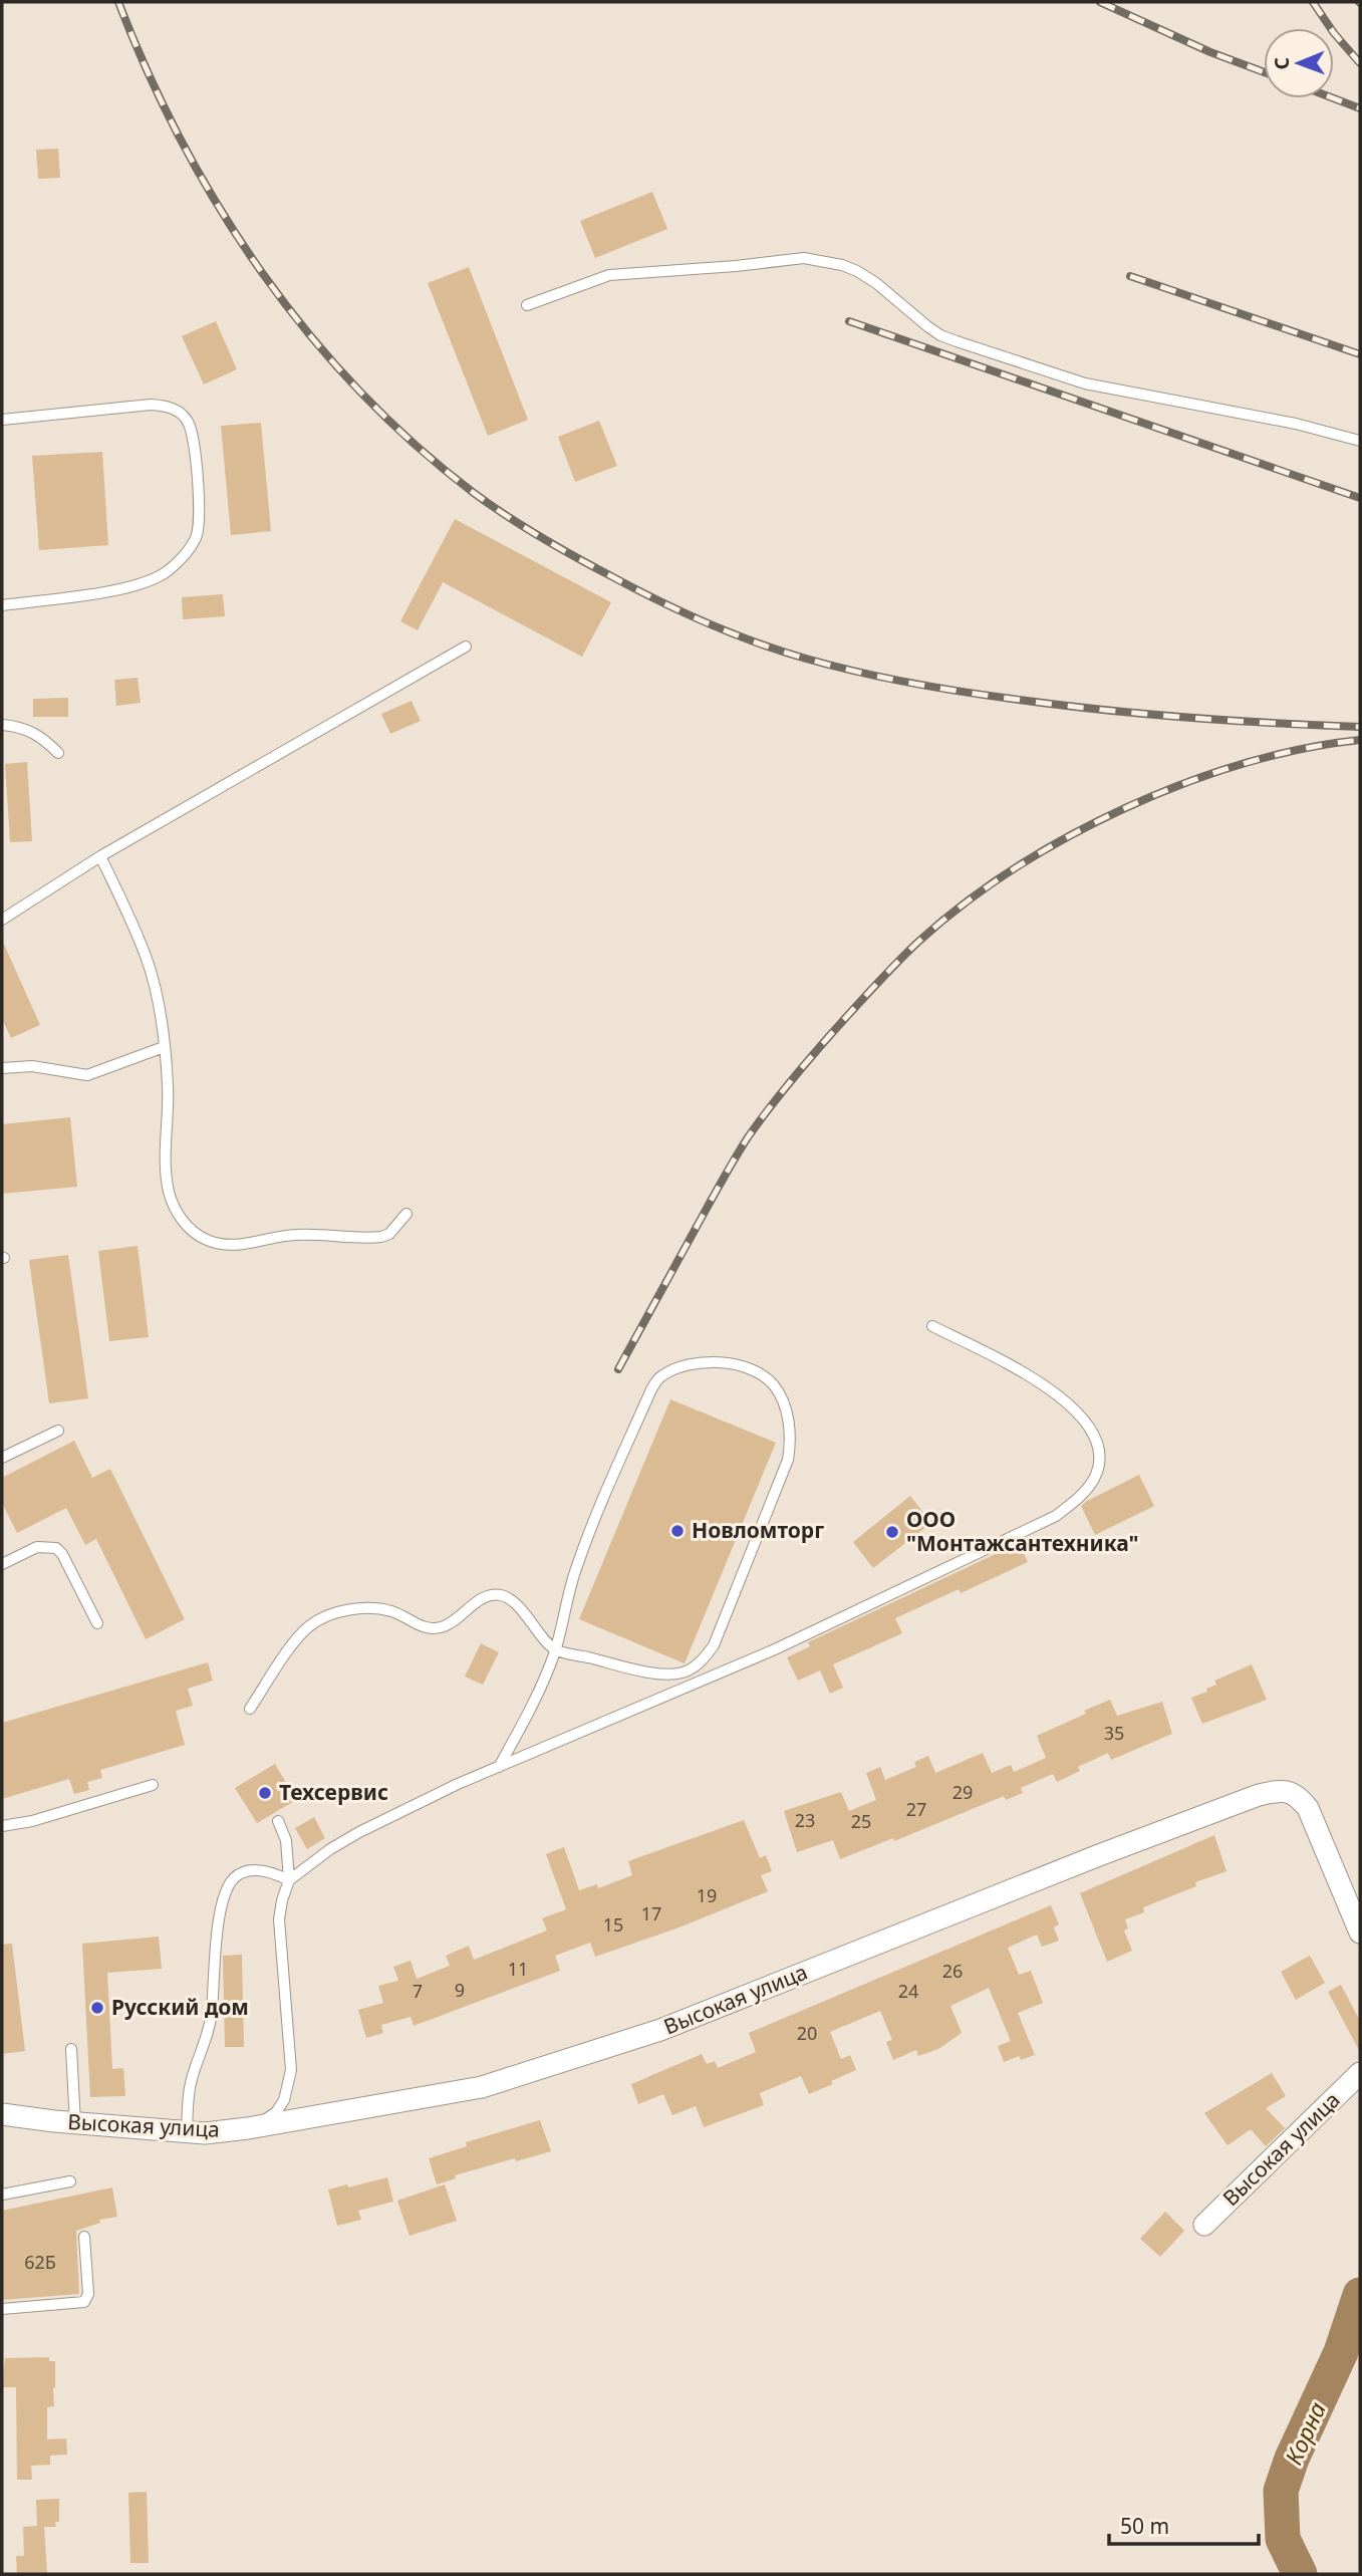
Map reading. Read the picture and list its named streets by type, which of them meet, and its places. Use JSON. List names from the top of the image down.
{
  "streets": {
    "street": ["Высокая улица"]
  },
  "water": ["Корна"],
  "places": [
    "Новломторг",
    "ООО \"Монтажсантехника\"",
    "Техсервис",
    "Русский дом"
  ],
  "house_numbers": [
    "35",
    "29",
    "27",
    "23",
    "25",
    "19",
    "17",
    "15",
    "11",
    "26",
    "9",
    "7",
    "24",
    "20",
    "62Б"
  ],
  "scale_bar": "50 m",
  "north": "left"
}
